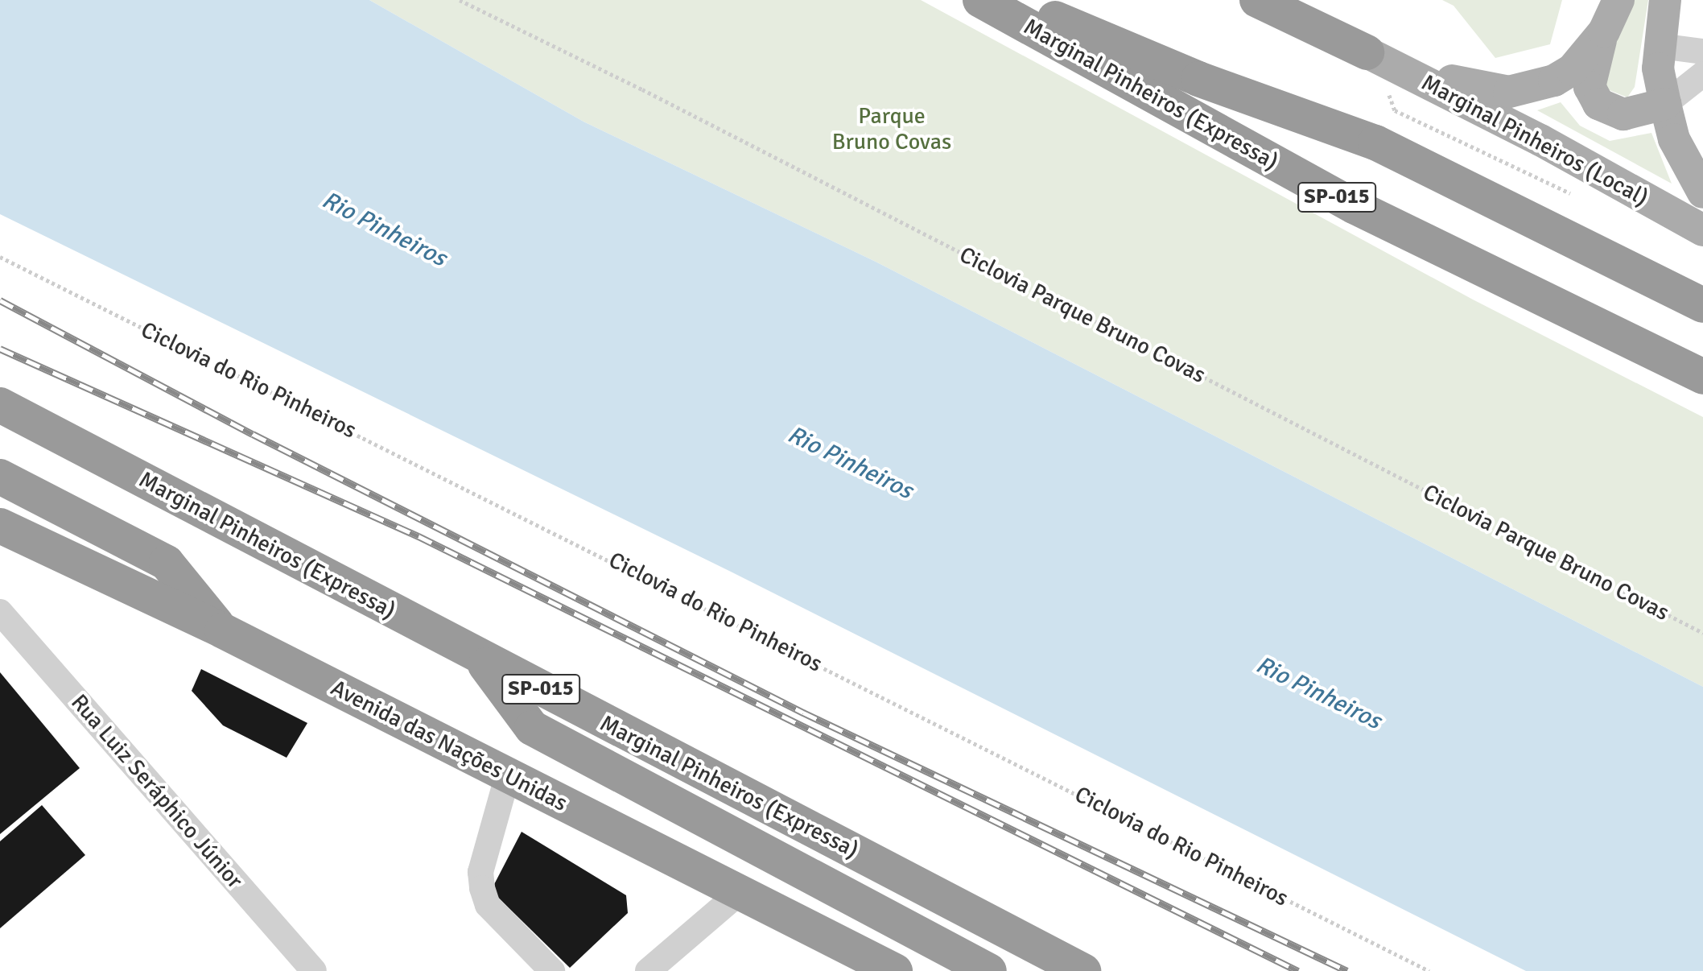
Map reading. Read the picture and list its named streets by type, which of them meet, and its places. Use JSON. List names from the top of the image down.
{
  "streets": {
    "highway": ["Marginal Pinheiros (Expressa)", "SP-015", "Avenida das Nações Unidas"],
    "main road": ["Marginal Pinheiros (Local)"],
    "street": ["Rua Luiz Seráphico Júnior"],
    "path": ["Ciclovia Parque Bruno Covas", "Ciclovia do Rio Pinheiros"]
  },
  "water": ["Rio Pinheiros"],
  "parks": ["Parque Bruno Covas"]
}
